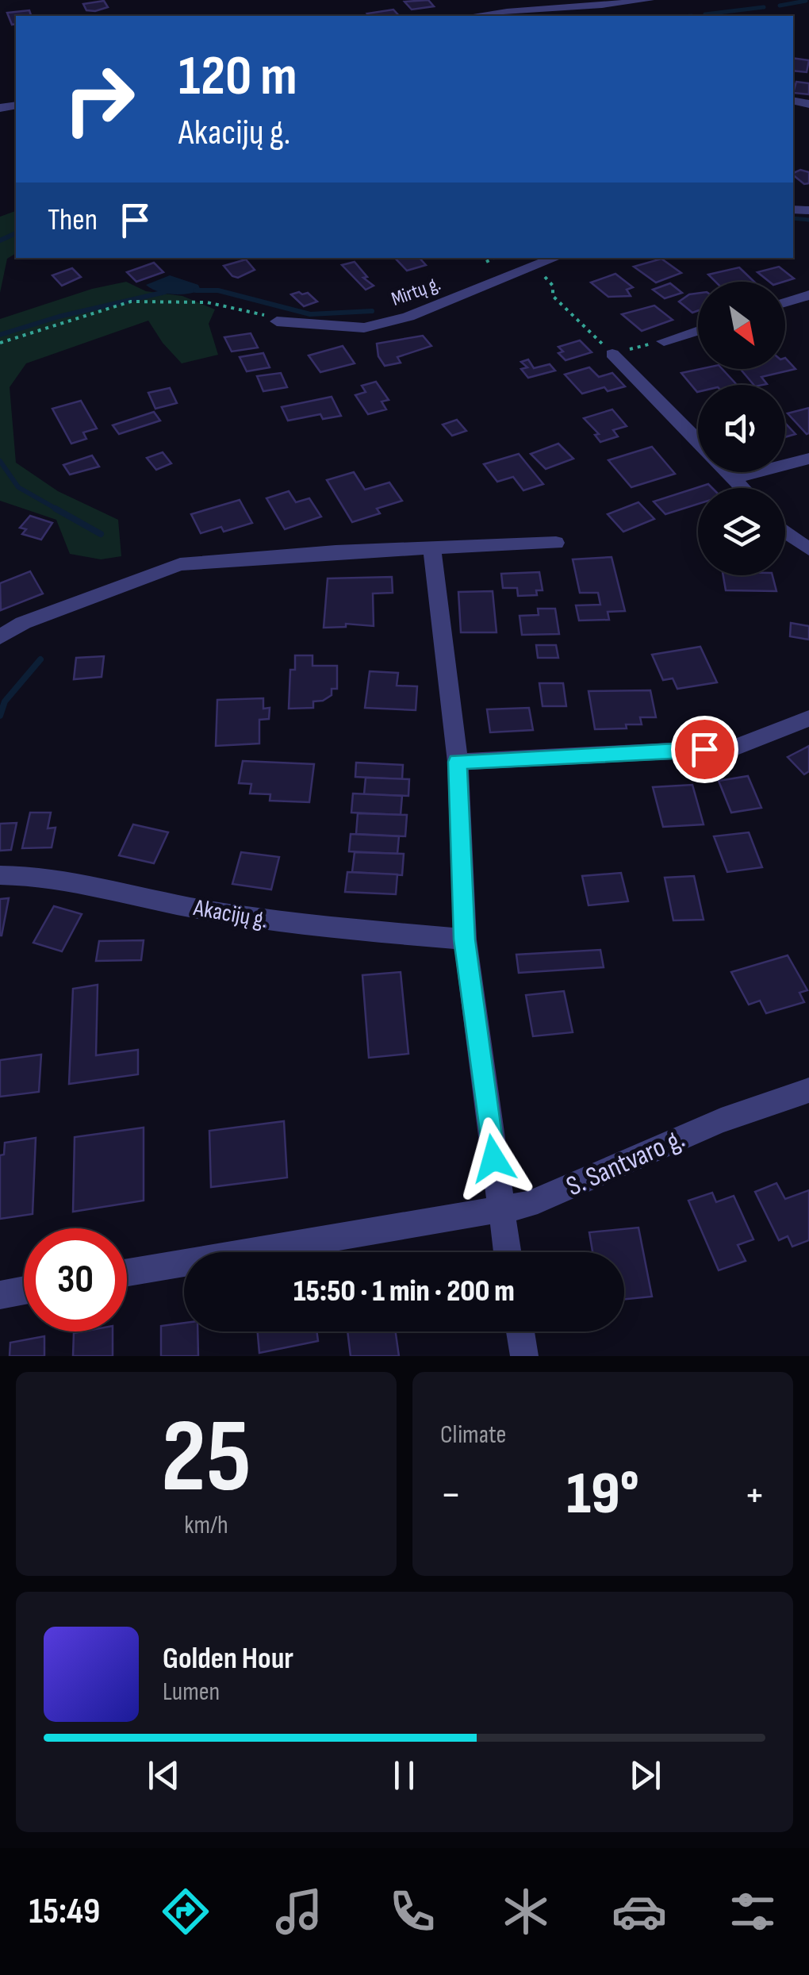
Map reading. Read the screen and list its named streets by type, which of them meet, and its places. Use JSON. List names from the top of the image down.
{
  "streets": {
    "street": ["Mirtų g.", "Akacijų g.", "S. Santvaro g."]
  },
  "north": "bottom right",
  "page": {
    "turn": ["120 m", "Akacijų g."],
    "then": "Then",
    "limit": "30",
    "trip": "15:50 · 1 min · 200 m",
    "tile": [
      ["25", "km/h"],
      "Climate"
    ],
    "heat": ["−", "19°", "+"],
    "song": ["Golden Hour", "Lumen"],
    "tabs": "15:49"
  }
}
